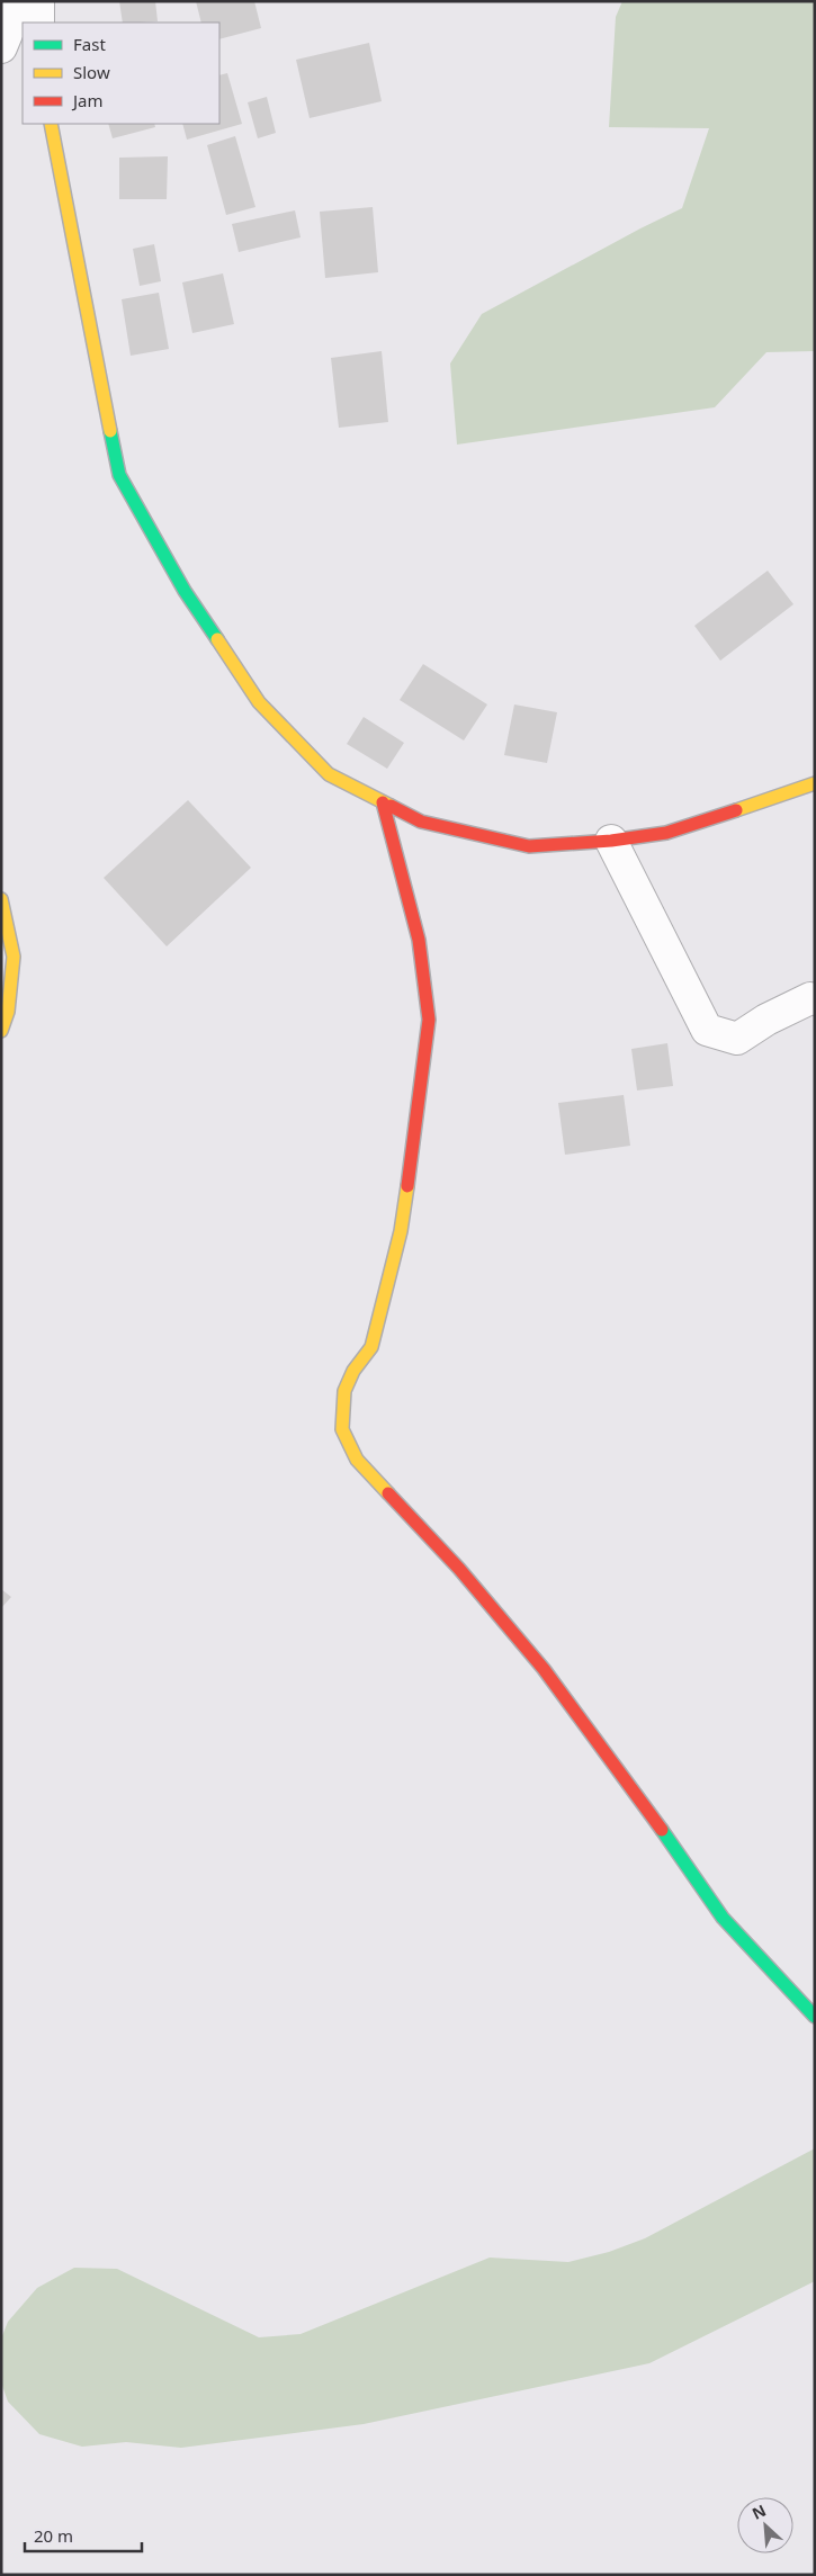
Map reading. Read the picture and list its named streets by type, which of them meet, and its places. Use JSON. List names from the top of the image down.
{
  "legend": ["Fast", "Slow", "Jam"],
  "scale_bar": "20 m",
  "north": "top left"
}
